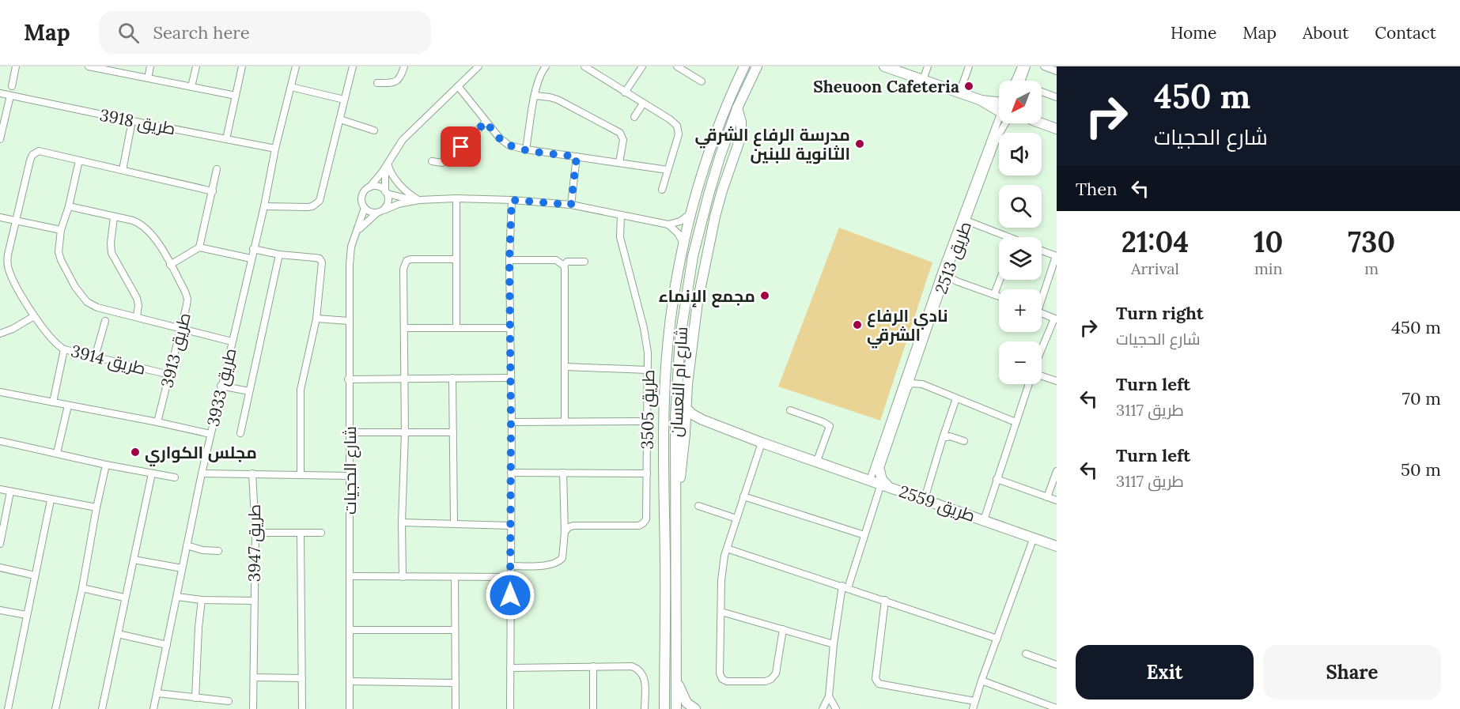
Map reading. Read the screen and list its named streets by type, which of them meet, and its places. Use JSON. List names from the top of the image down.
{
  "streets": {
    "main road": ["شارع ام النعسان", "طريق 2559"],
    "street": [
      "طريق 3918",
      "طريق 2513",
      "طريق 3913",
      "طريق 3914",
      "طريق 3933",
      "طريق 3505",
      "شارع الحجيات",
      "طريق 3947"
    ]
  },
  "crossings": [
    ["طريق 3918", "طريق 3933"],
    ["طريق 2513", "طريق 2559"],
    ["طريق 3913", "طريق 3914"]
  ],
  "places": [
    "Sheuoon Cafeteria",
    "مدرسة الرفاع الشرقي الثانوية للبنين",
    "مجمع الإنماء",
    "نادي الرفاع الشرقي",
    "مجلس الكواري"
  ],
  "north": "bottom left",
  "page": {
    "header": "Map",
    "search": "Search here",
    "nav": [
      "Home",
      "Map",
      "About",
      "Contact"
    ],
    "turn": ["450 m", "شارع الحجيات"],
    "map_buttons": ["+", "−"],
    "then": "Then",
    "eta": [
      "21:04",
      "Arrival",
      "10",
      "min",
      "730",
      "m"
    ],
    "list": [
      {
        "name": "Turn right",
        "note": "شارع الحجيات",
        "value": "450 m"
      },
      {
        "name": "Turn left",
        "note": "طريق 3117",
        "value": "70 m"
      },
      {
        "name": "Turn left",
        "note": "طريق 3117",
        "value": "50 m"
      }
    ],
    "buttons": ["Exit", "Share"]
  }
}
